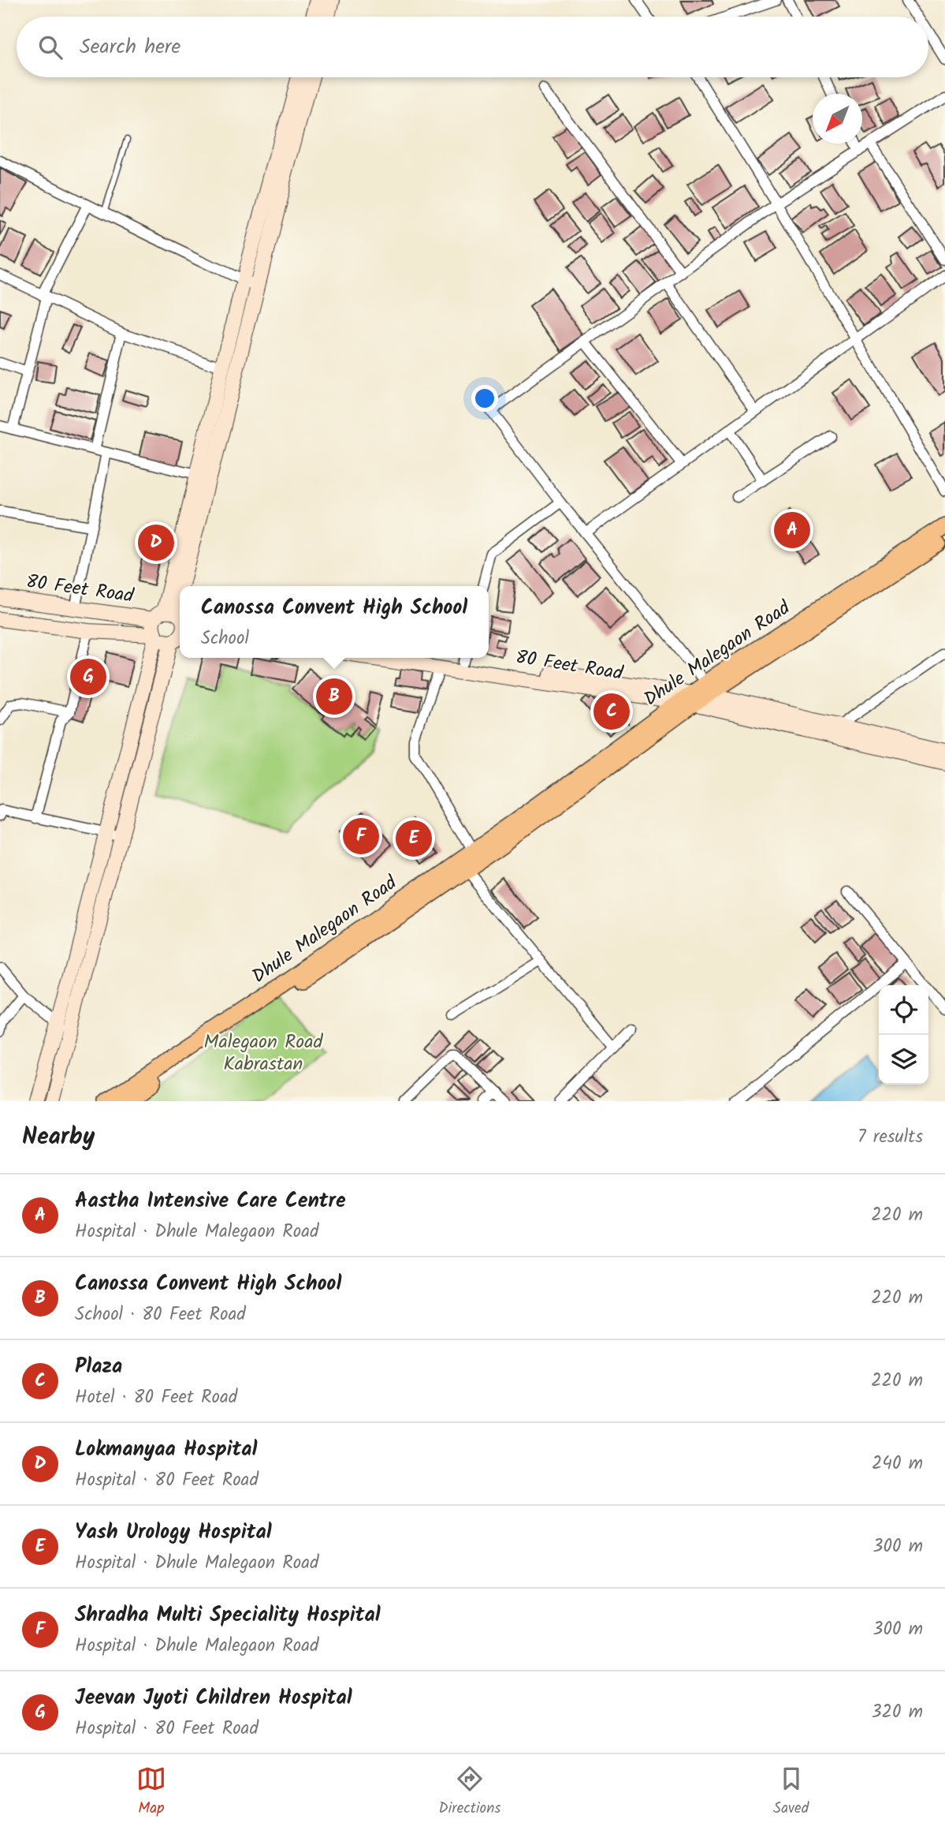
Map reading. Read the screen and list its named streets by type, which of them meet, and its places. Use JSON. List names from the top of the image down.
{
  "streets": {
    "main road": ["80 Feet Road", "Dhule Malegaon Road"]
  },
  "crossings": [
    ["80 Feet Road", "Dhule Malegaon Road"]
  ],
  "parks": ["Malegaon Road Kabrastan"],
  "north": "bottom left",
  "page": {
    "search": "Search here",
    "pins": [
      "A",
      "D",
      "G",
      "B",
      "C",
      "F",
      "E"
    ],
    "popup": ["Canossa Convent High School", "School"],
    "heading": ["Nearby", "7 results"],
    "list": [
      {
        "mark": "A",
        "name": "Aastha Intensive Care Centre",
        "note": "Hospital · Dhule Malegaon Road",
        "value": "220 m"
      },
      {
        "mark": "B",
        "name": "Canossa Convent High School",
        "note": "School · 80 Feet Road",
        "value": "220 m"
      },
      {
        "mark": "C",
        "name": "Plaza",
        "note": "Hotel · 80 Feet Road",
        "value": "220 m"
      },
      {
        "mark": "D",
        "name": "Lokmanyaa Hospital",
        "note": "Hospital · 80 Feet Road",
        "value": "240 m"
      },
      {
        "mark": "E",
        "name": "Yash Urology Hospital",
        "note": "Hospital · Dhule Malegaon Road",
        "value": "300 m"
      },
      {
        "mark": "F",
        "name": "Shradha Multi Speciality Hospital",
        "note": "Hospital · Dhule Malegaon Road",
        "value": "300 m"
      },
      {
        "mark": "G",
        "name": "Jeevan Jyoti Children Hospital",
        "note": "Hospital · 80 Feet Road",
        "value": "320 m"
      }
    ],
    "nav": ["Map", "Directions", "Saved"]
  }
}
